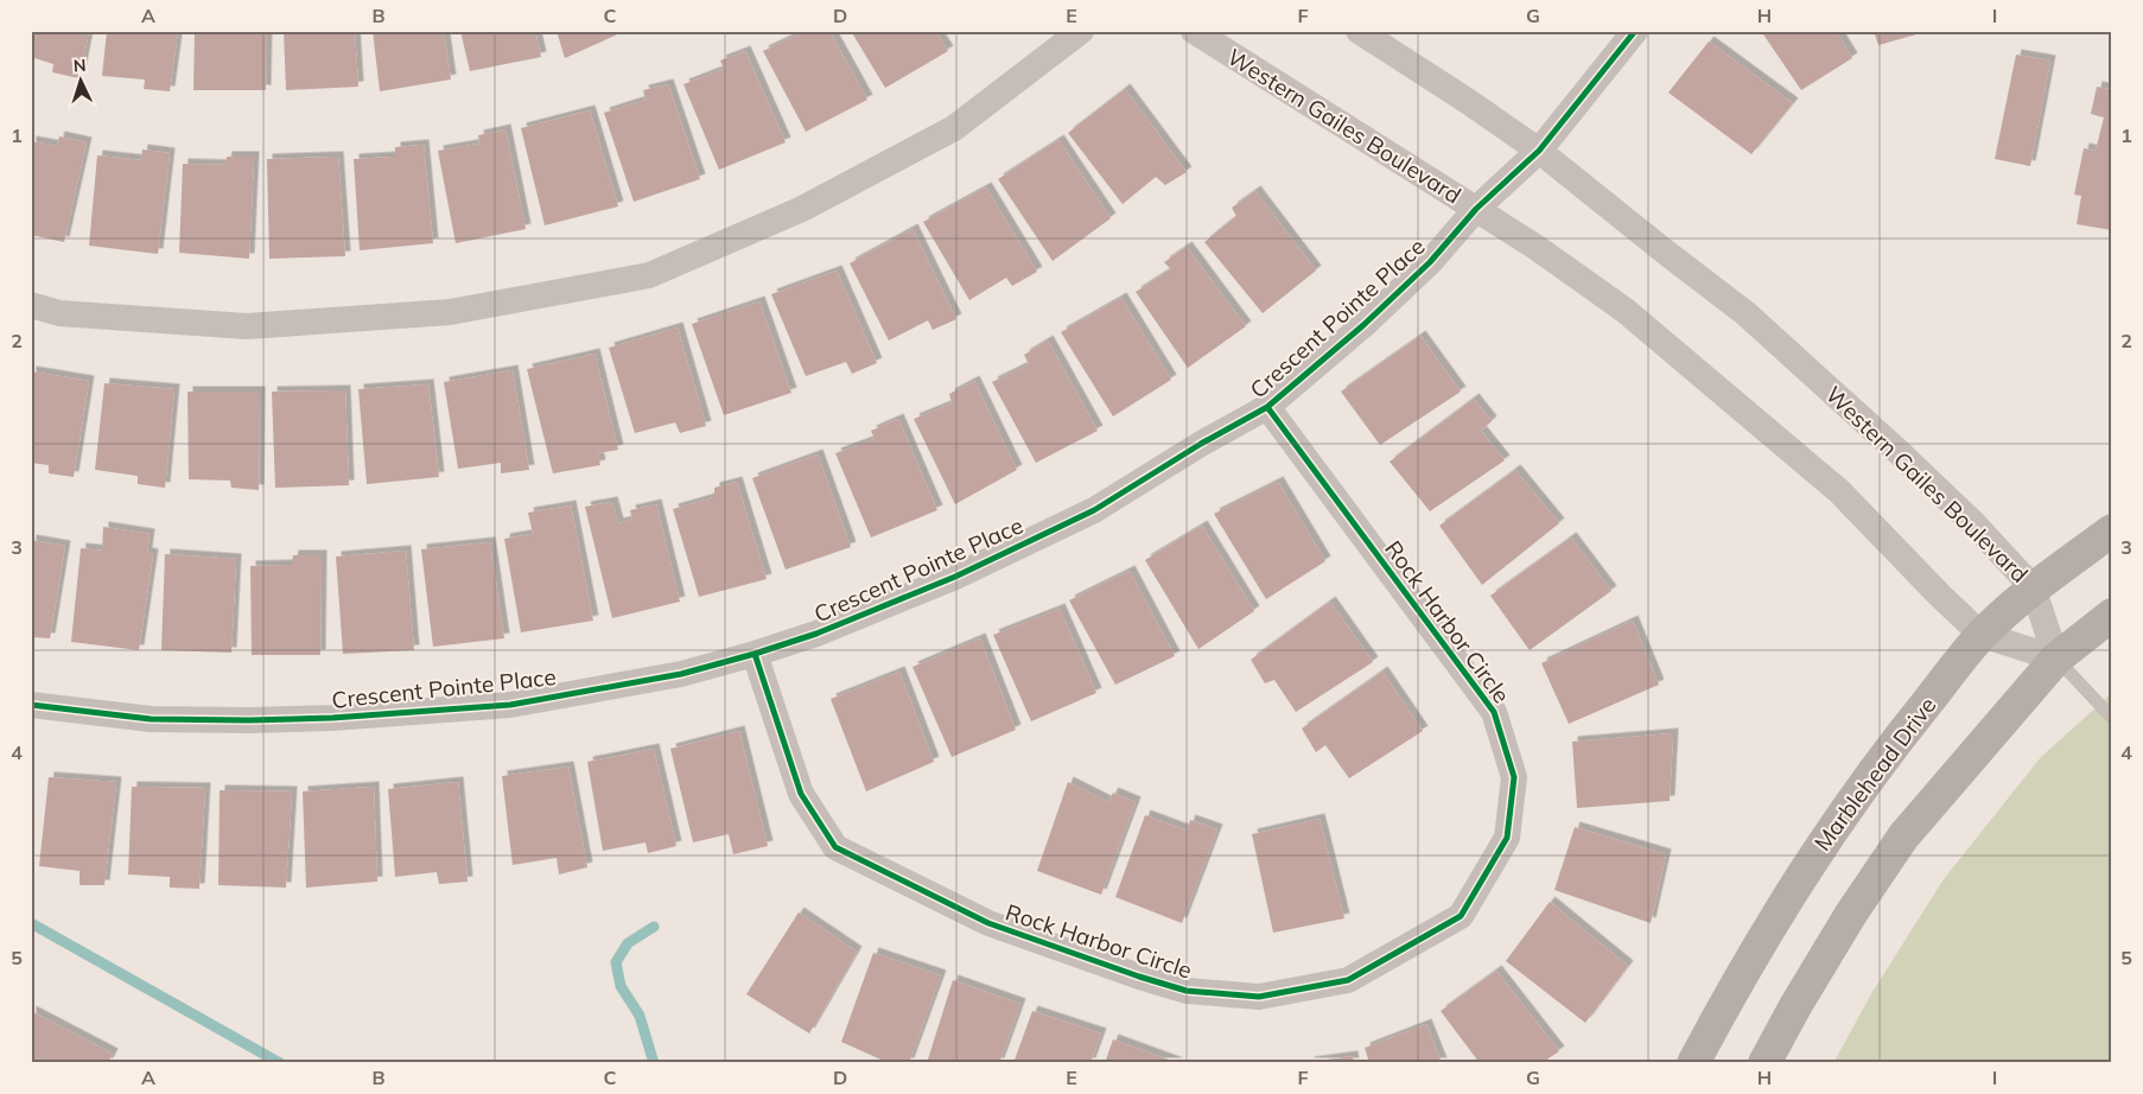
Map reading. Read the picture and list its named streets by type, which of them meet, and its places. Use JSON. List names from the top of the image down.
{
  "streets": {
    "street": [
      "Western Gailes Boulevard",
      "Crescent Pointe Place",
      "Rock Harbor Circle",
      "Marblehead Drive"
    ]
  },
  "crossings": [
    ["Western Gailes Boulevard", "Crescent Pointe Place"],
    ["Western Gailes Boulevard", "Marblehead Drive"],
    ["Crescent Pointe Place", "Rock Harbor Circle"]
  ],
  "north": "top",
  "grid": {
    "columns": [
      "A",
      "B",
      "C",
      "D",
      "E",
      "F",
      "G",
      "H",
      "I"
    ],
    "rows": [
      "1",
      "2",
      "3",
      "4",
      "5"
    ]
  }
}
